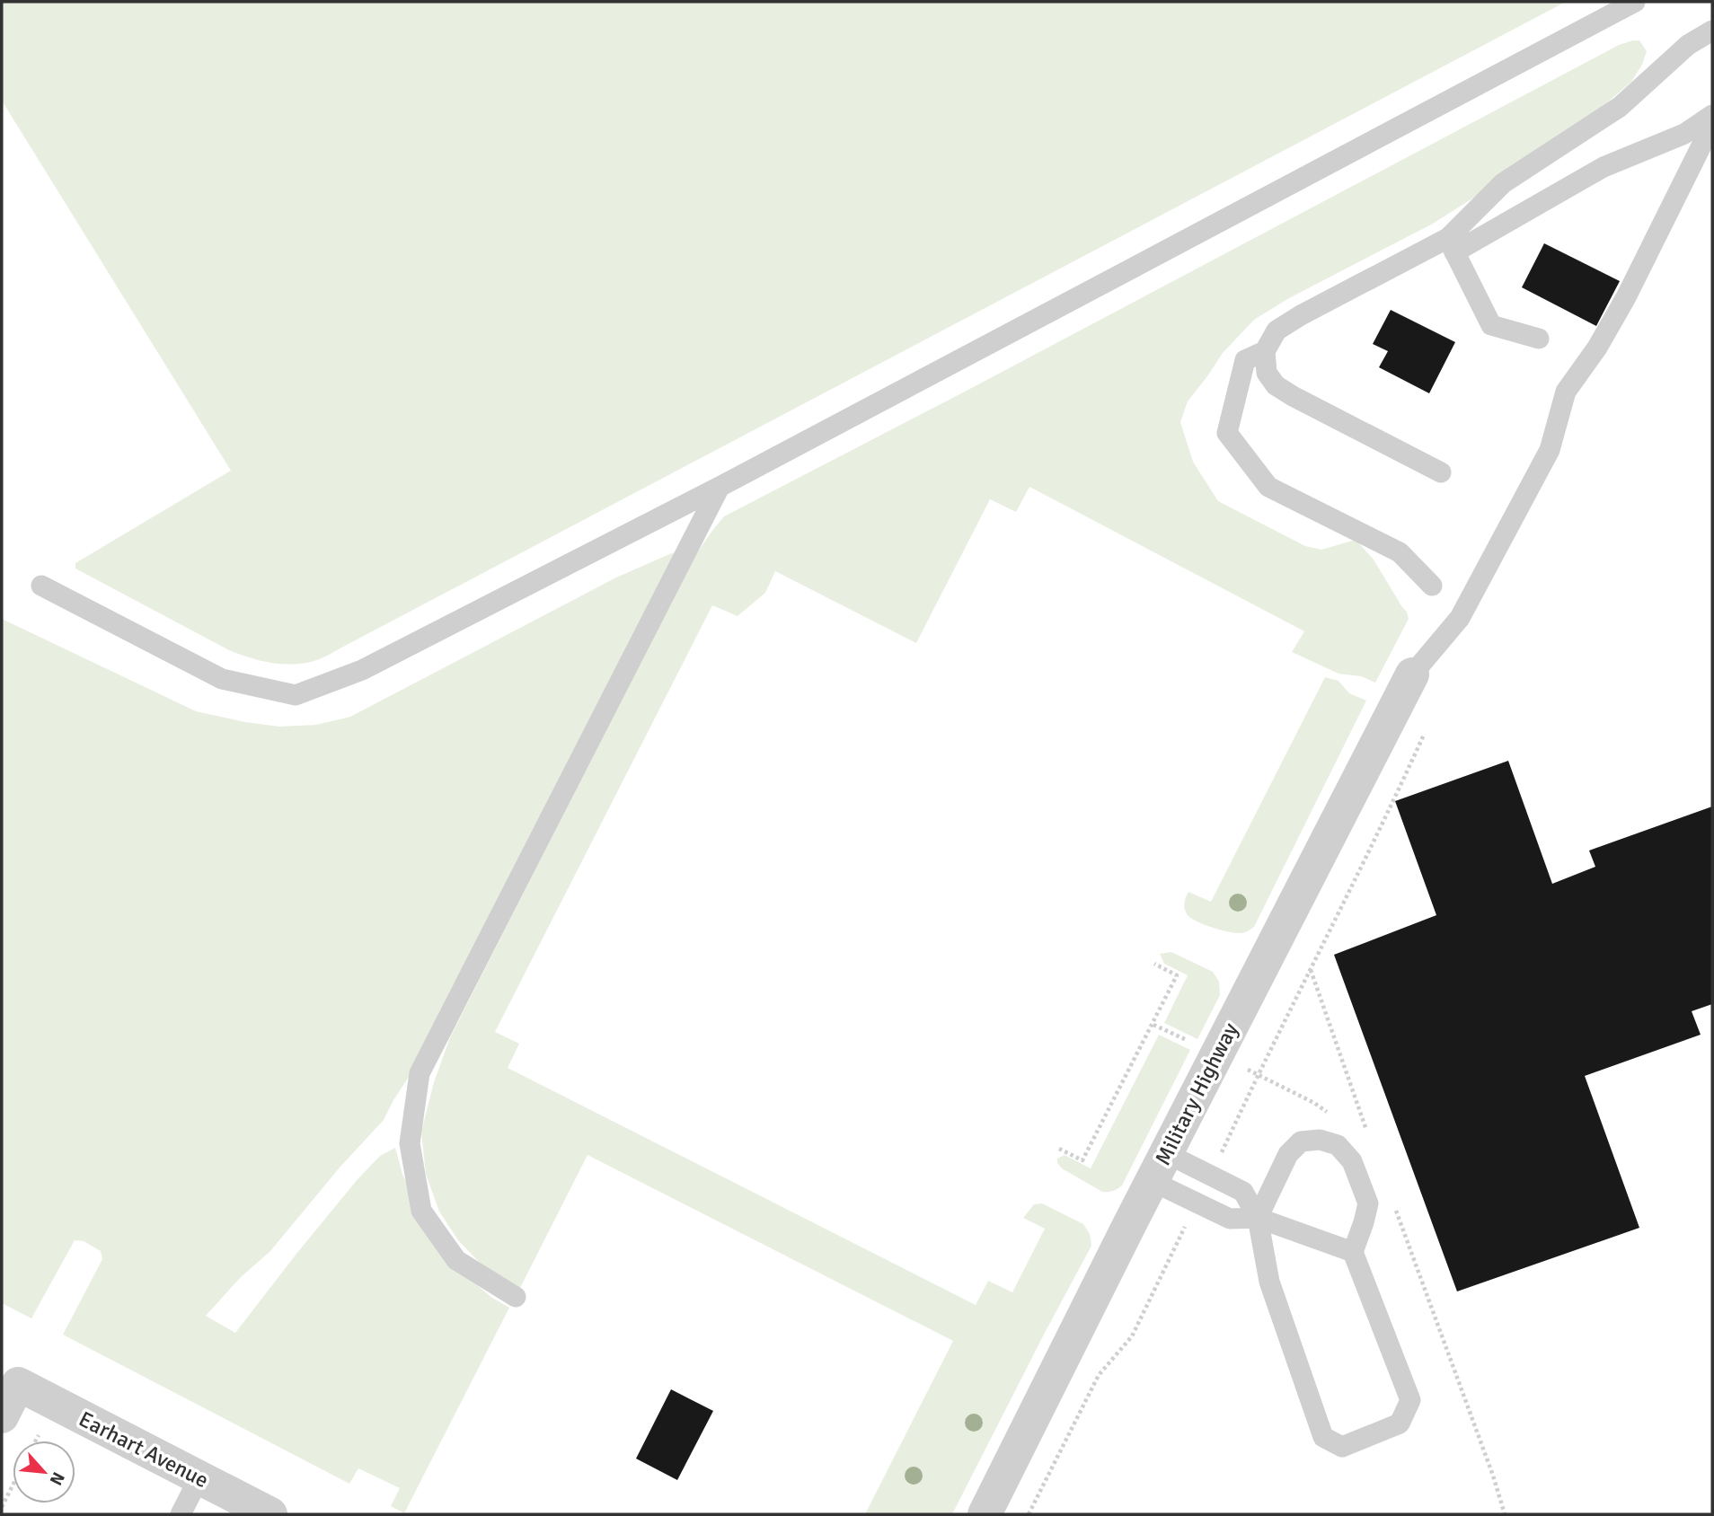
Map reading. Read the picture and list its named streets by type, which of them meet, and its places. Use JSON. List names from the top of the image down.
{
  "streets": {
    "street": ["Military Highway", "Earhart Avenue"]
  },
  "north": "bottom right"
}
